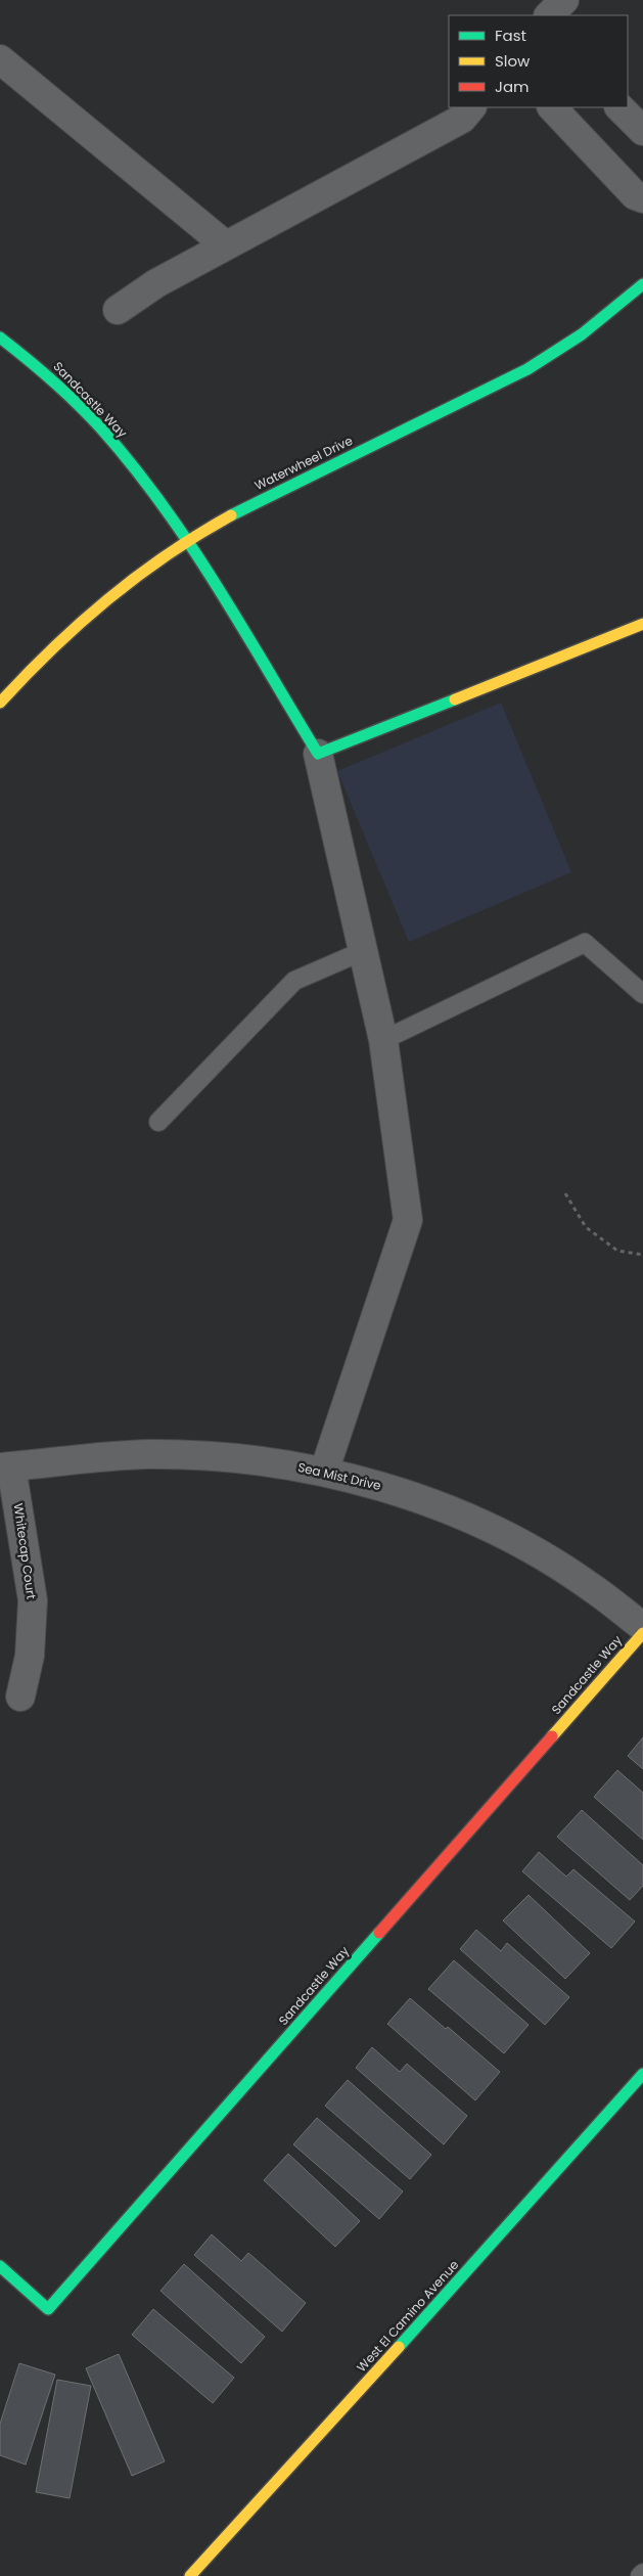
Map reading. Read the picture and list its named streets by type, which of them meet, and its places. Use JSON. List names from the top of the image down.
{
  "streets": {
    "street": [
      "Sandcastle Way",
      "Waterwheel Drive",
      "Sea Mist Drive",
      "Whitecap Court",
      "West El Camino Avenue"
    ]
  },
  "crossings": [
    ["Sandcastle Way", "Waterwheel Drive"],
    ["Sea Mist Drive", "Whitecap Court"]
  ],
  "legend": ["Fast", "Slow", "Jam"]
}
